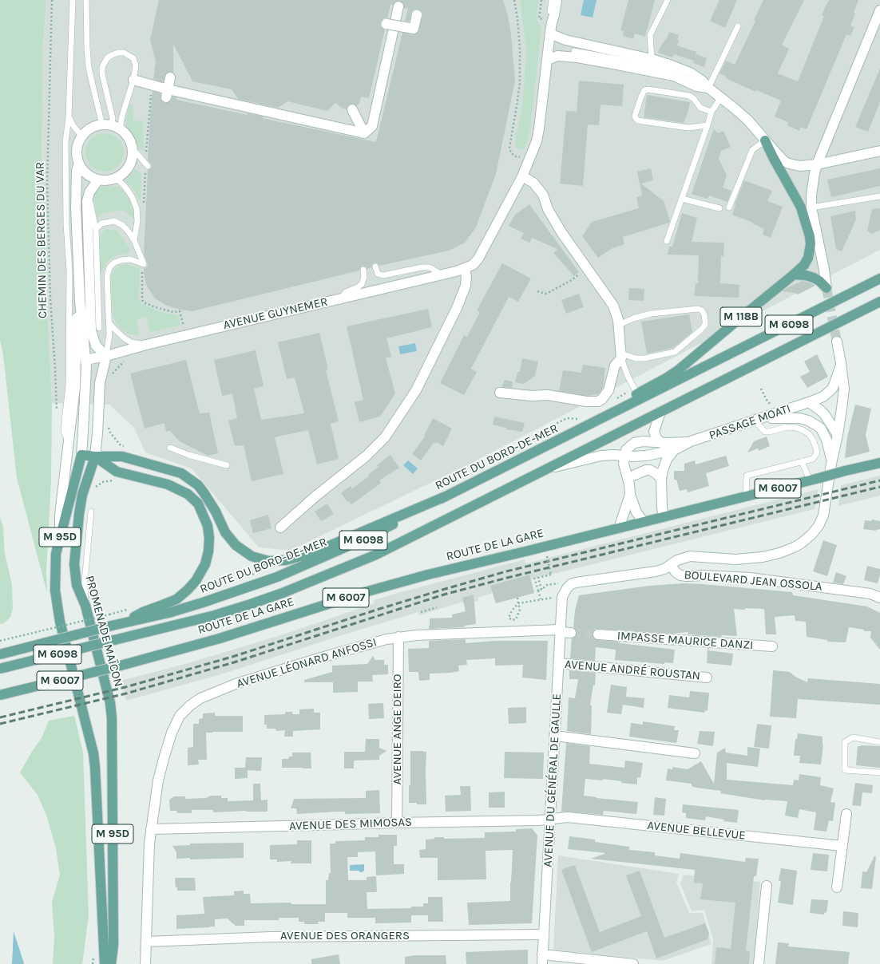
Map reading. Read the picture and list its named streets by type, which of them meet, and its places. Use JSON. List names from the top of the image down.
{
  "streets": {
    "main road": [
      "M 118B",
      "M 6098",
      "ROUTE DU BORD-DE-MER",
      "M 6007",
      "M 95D",
      "ROUTE DE LA GARE",
      "PROMENADE MAÏCON"
    ],
    "street": [
      "AVENUE GUYNEMER",
      "PASSAGE MOATI",
      "BOULEVARD JEAN OSSOLA",
      "IMPASSE MAURICE DANZI",
      "AVENUE LÉONARD ANFOSSI",
      "AVENUE ANDRÉ ROUSTAN",
      "AVENUE ANGE DEIRO",
      "AVENUE DU GÉNÉRAL DE GAULLE",
      "AVENUE DES MIMOSAS",
      "AVENUE BELLEVUE",
      "AVENUE DES ORANGERS"
    ],
    "path": ["CHEMIN DES BERGES DU VAR"]
  },
  "crossings": [
    ["M 118B", "ROUTE DU BORD-DE-MER"],
    ["M 6098", "PASSAGE MOATI"],
    ["AVENUE LÉONARD ANFOSSI", "AVENUE ANGE DEIRO"],
    ["AVENUE LÉONARD ANFOSSI", "AVENUE DU GÉNÉRAL DE GAULLE"],
    ["AVENUE LÉONARD ANFOSSI", "AVENUE DES MIMOSAS"],
    ["AVENUE LÉONARD ANFOSSI", "AVENUE DES ORANGERS"],
    ["AVENUE ANDRÉ ROUSTAN", "AVENUE DU GÉNÉRAL DE GAULLE"],
    ["AVENUE ANGE DEIRO", "AVENUE DES MIMOSAS"],
    ["AVENUE DU GÉNÉRAL DE GAULLE", "AVENUE DES MIMOSAS"],
    ["AVENUE DU GÉNÉRAL DE GAULLE", "AVENUE BELLEVUE"],
    ["AVENUE DU GÉNÉRAL DE GAULLE", "AVENUE DES ORANGERS"],
    ["AVENUE DES MIMOSAS", "AVENUE BELLEVUE"]
  ]
}
